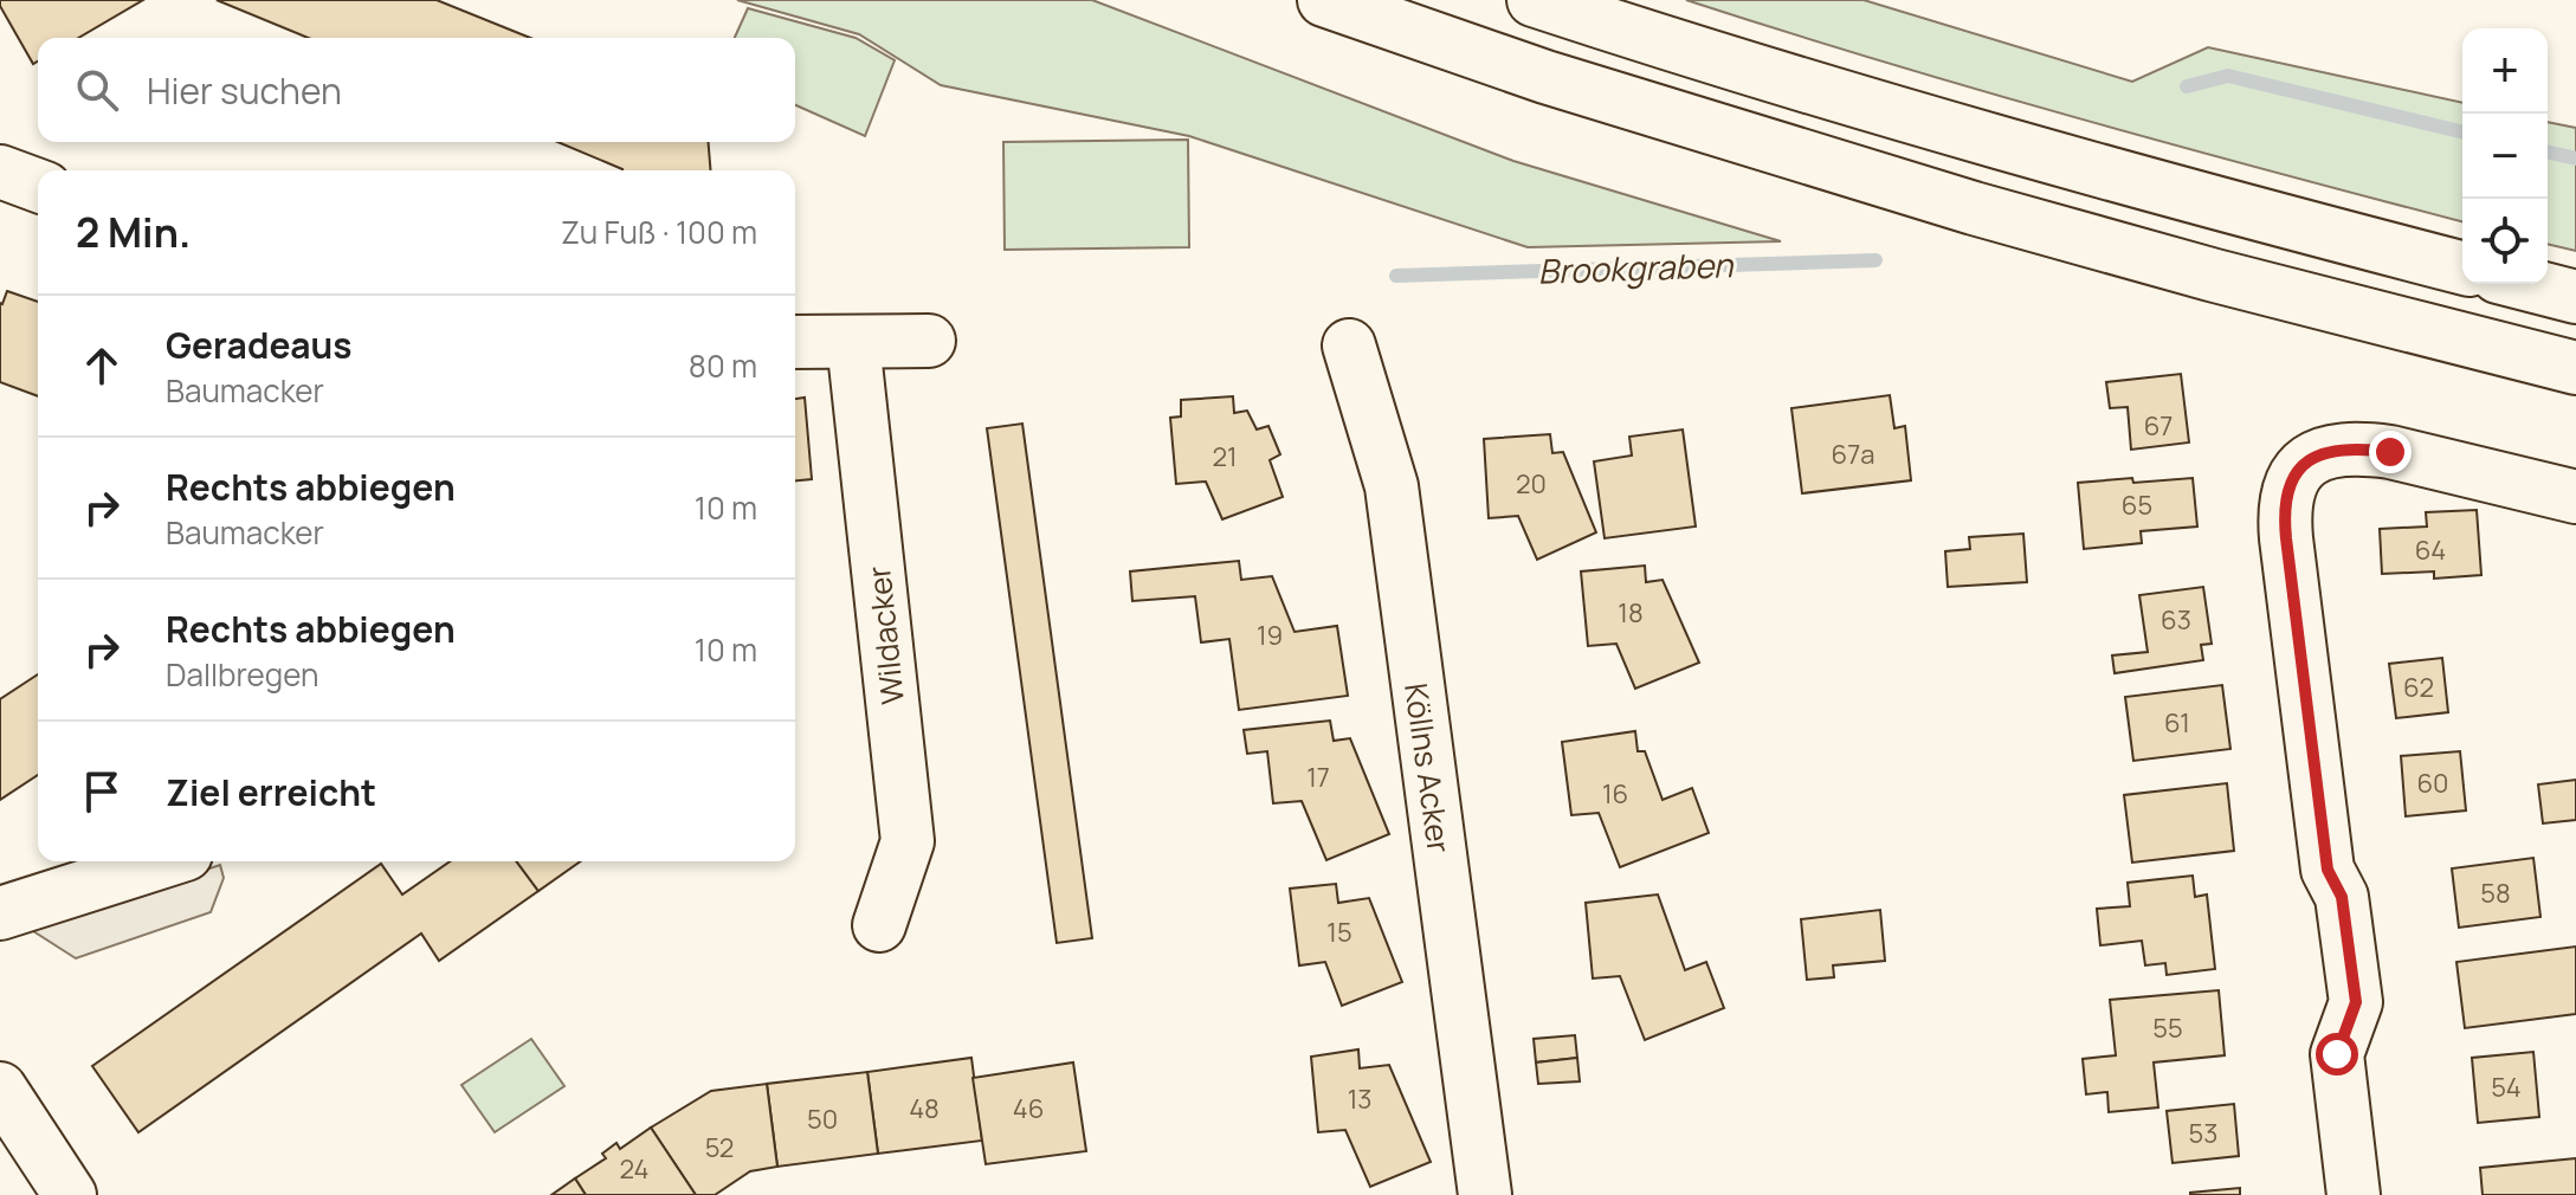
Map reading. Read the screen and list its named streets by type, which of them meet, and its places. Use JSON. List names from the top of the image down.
{
  "streets": {
    "main road": ["Wildacker", "Köllns Acker"]
  },
  "water": ["Brookgraben"],
  "house_numbers": [
    "67",
    "67a",
    "21",
    "20",
    "65",
    "64",
    "18",
    "63",
    "19",
    "62",
    "61",
    "17",
    "60",
    "16",
    "58",
    "15",
    "55",
    "54",
    "13",
    "48",
    "46",
    "50",
    "53",
    "52",
    "24"
  ],
  "page": {
    "map_buttons": ["+", "−"],
    "search": "Hier suchen",
    "heading": ["2 Min.", "Zu Fuß · 100 m"],
    "list": [
      ["Geradeaus", "Baumacker", "80 m"],
      ["Rechts abbiegen", "Baumacker", "10 m"],
      ["Rechts abbiegen", "Dallbregen", "10 m"],
      "Ziel erreicht"
    ]
  }
}
